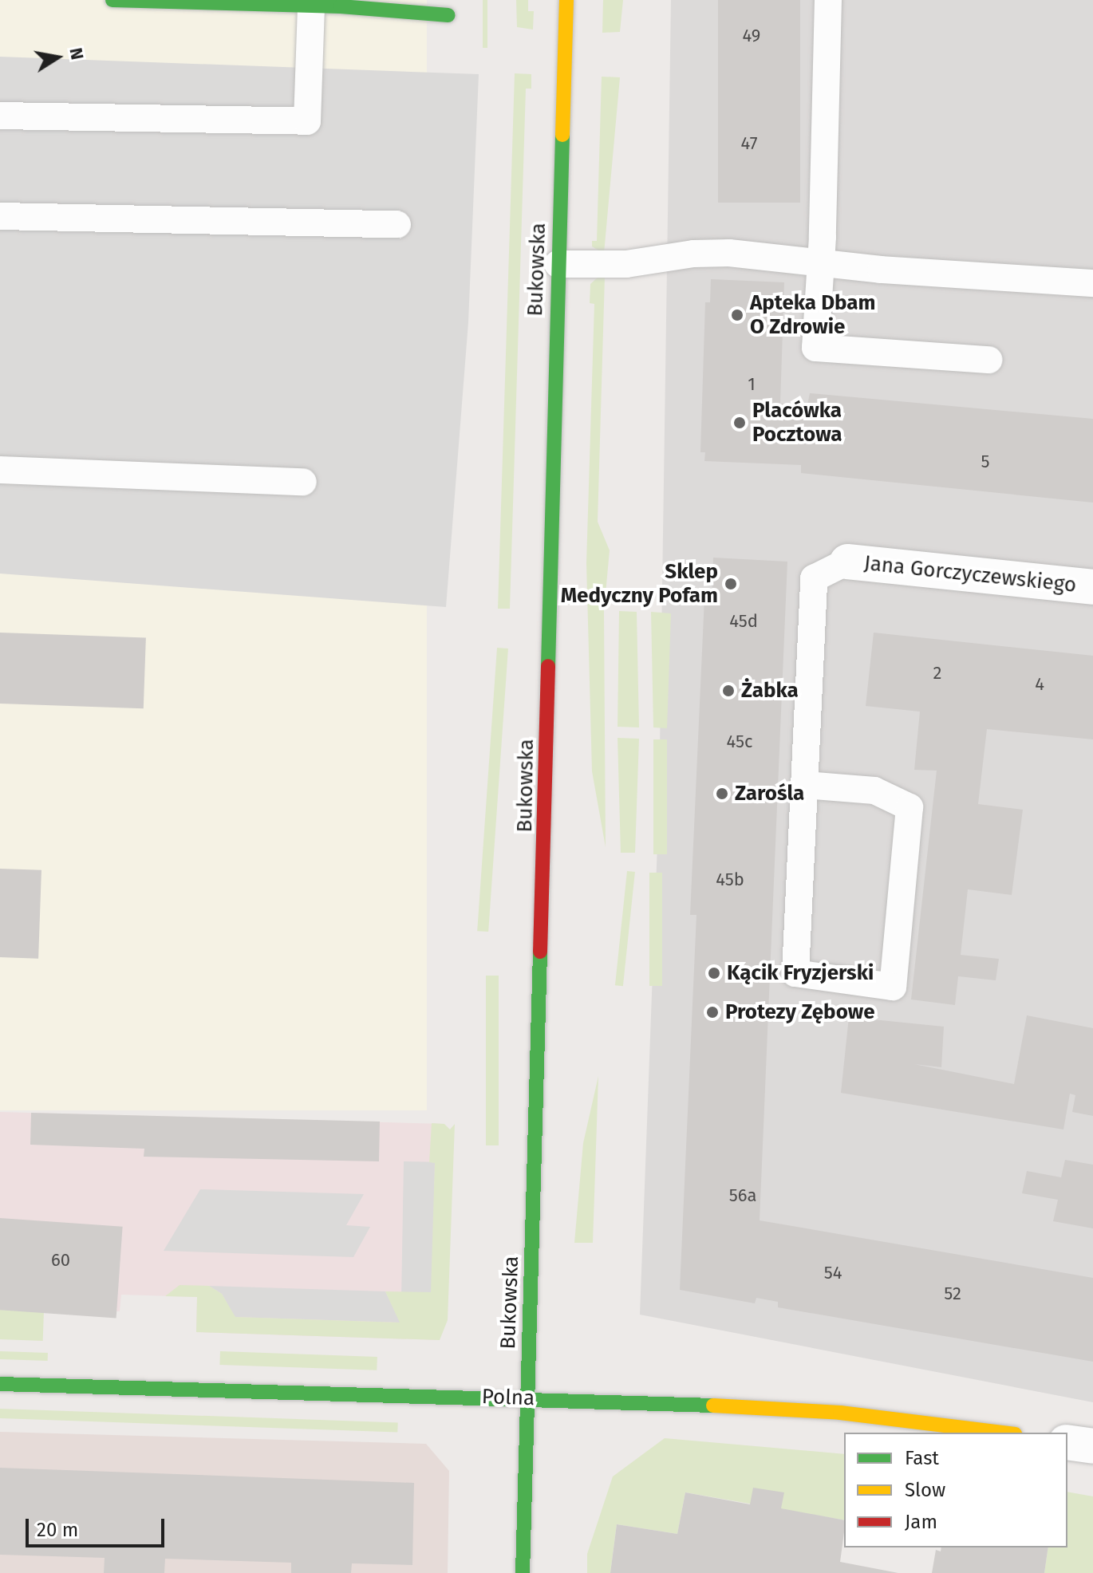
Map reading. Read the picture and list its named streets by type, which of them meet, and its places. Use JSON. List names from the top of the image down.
{
  "streets": {
    "street": ["Bukowska", "Jana Gorczyczewskiego", "Polna"]
  },
  "crossings": [
    ["Bukowska", "Polna"]
  ],
  "places": [
    "Apteka Dbam O Zdrowie",
    "Placówka Pocztowa",
    "Sklep Medyczny Pofam",
    "Żabka",
    "Zarośla",
    "Kącik Fryzjerski",
    "Protezy Zębowe"
  ],
  "house_numbers": [
    "49",
    "47",
    "1",
    "5",
    "45d",
    "2",
    "4",
    "45c",
    "45b",
    "56a",
    "60",
    "54",
    "52"
  ],
  "legend": ["Fast", "Slow", "Jam"],
  "scale_bar": "20 m",
  "north": "right"
}
